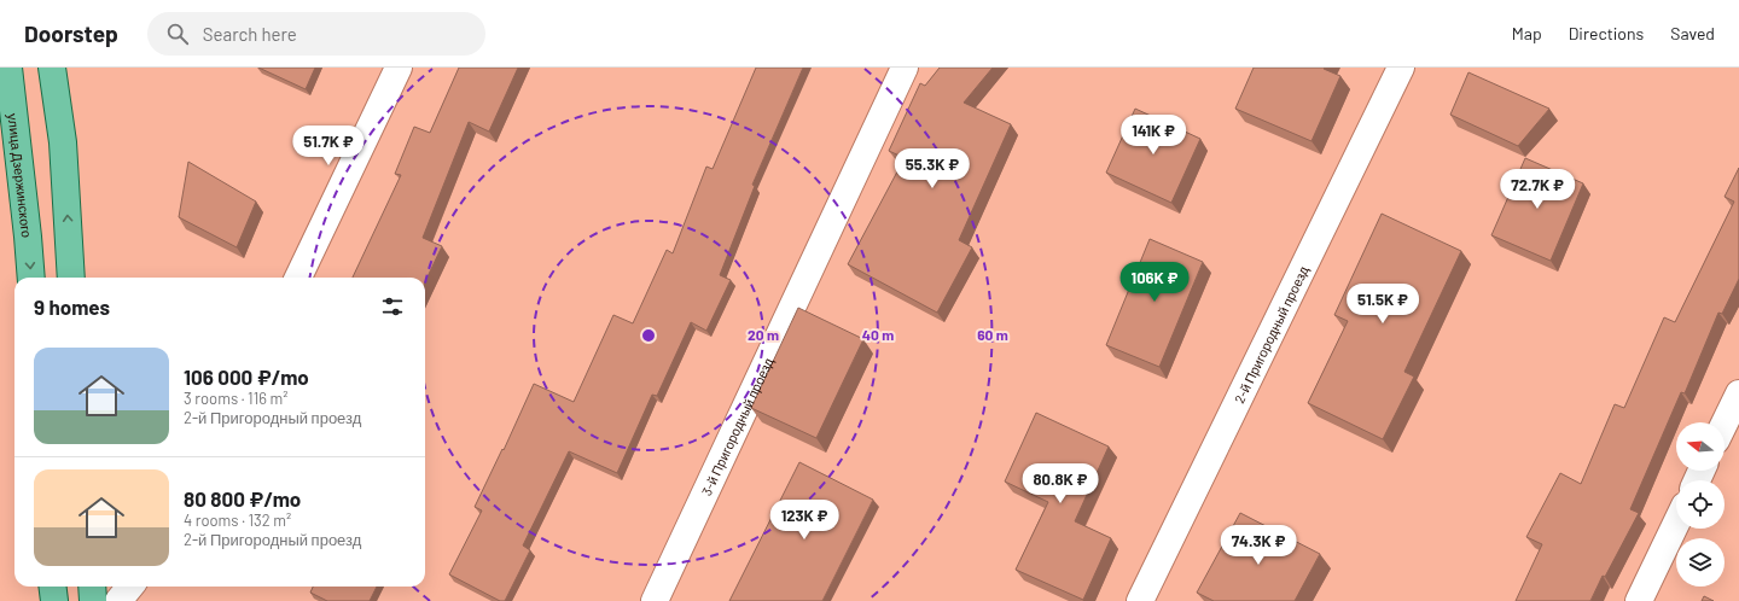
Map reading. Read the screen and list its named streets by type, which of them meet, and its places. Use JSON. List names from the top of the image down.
{
  "streets": {
    "main road": ["улица Дзержинского"],
    "street": ["2-й Пригородный проезд", "3-й Пригородный проезд"]
  },
  "north": "left",
  "page": {
    "header": "Doorstep",
    "search": "Search here",
    "nav": ["Map", "Directions", "Saved"],
    "price": [
      "141K ₽",
      "51.7K ₽",
      "55.3K ₽",
      "72.7K ₽",
      "106K ₽",
      "51.5K ₽",
      "80.8K ₽",
      "123K ₽",
      "74.3K ₽"
    ],
    "heading": "9 homes",
    "list": [
      {
        "name": "106 000 ₽/mo",
        "note": "3 rooms · 116 m² · 2-й Пригородный проезд"
      },
      {
        "name": "80 800 ₽/mo",
        "note": "4 rooms · 132 m² · 2-й Пригородный проезд"
      }
    ]
  },
  "rings": ["20 m", "40 m", "60 m"]
}
